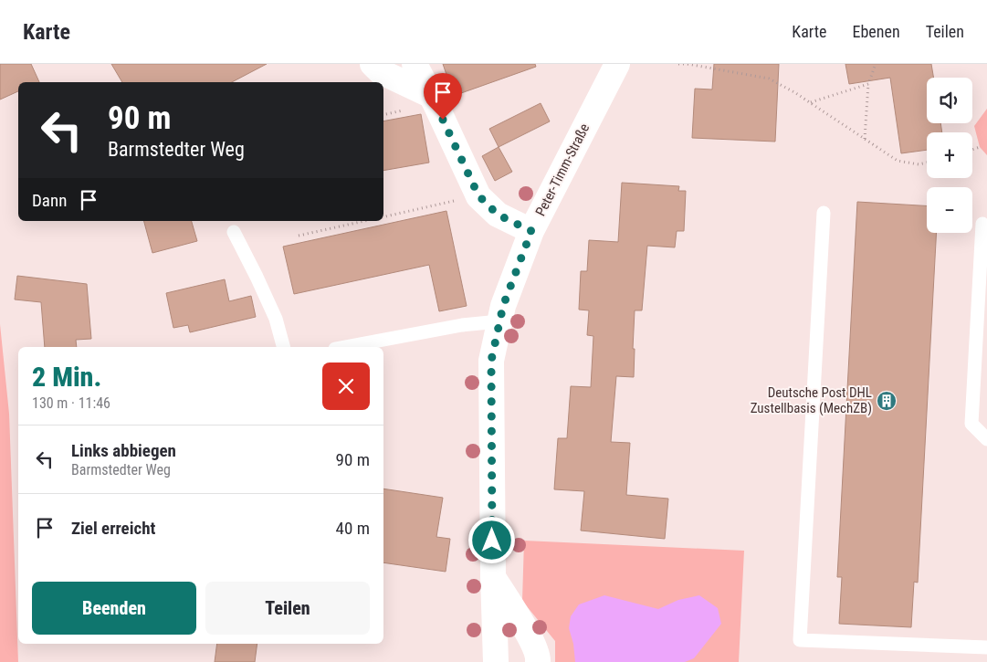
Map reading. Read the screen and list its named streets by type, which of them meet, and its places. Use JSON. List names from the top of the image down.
{
  "streets": {
    "street": ["Peter-Timm-Straße"]
  },
  "places": {
    "building": ["Deutsche Post DHL Zustellbasis (MechZB)"]
  },
  "page": {
    "header": "Karte",
    "nav": ["Karte", "Ebenen", "Teilen"],
    "map_buttons": ["+", "−"],
    "turn": ["90 m", "Barmstedter Weg"],
    "then": "Dann",
    "heading": ["2 Min.", "130 m · 11:46"],
    "list": [
      {
        "name": "Links abbiegen",
        "note": "Barmstedter Weg",
        "value": "90 m"
      },
      {
        "name": "Ziel erreicht",
        "value": "40 m"
      }
    ],
    "buttons": ["Beenden", "Teilen"]
  }
}
